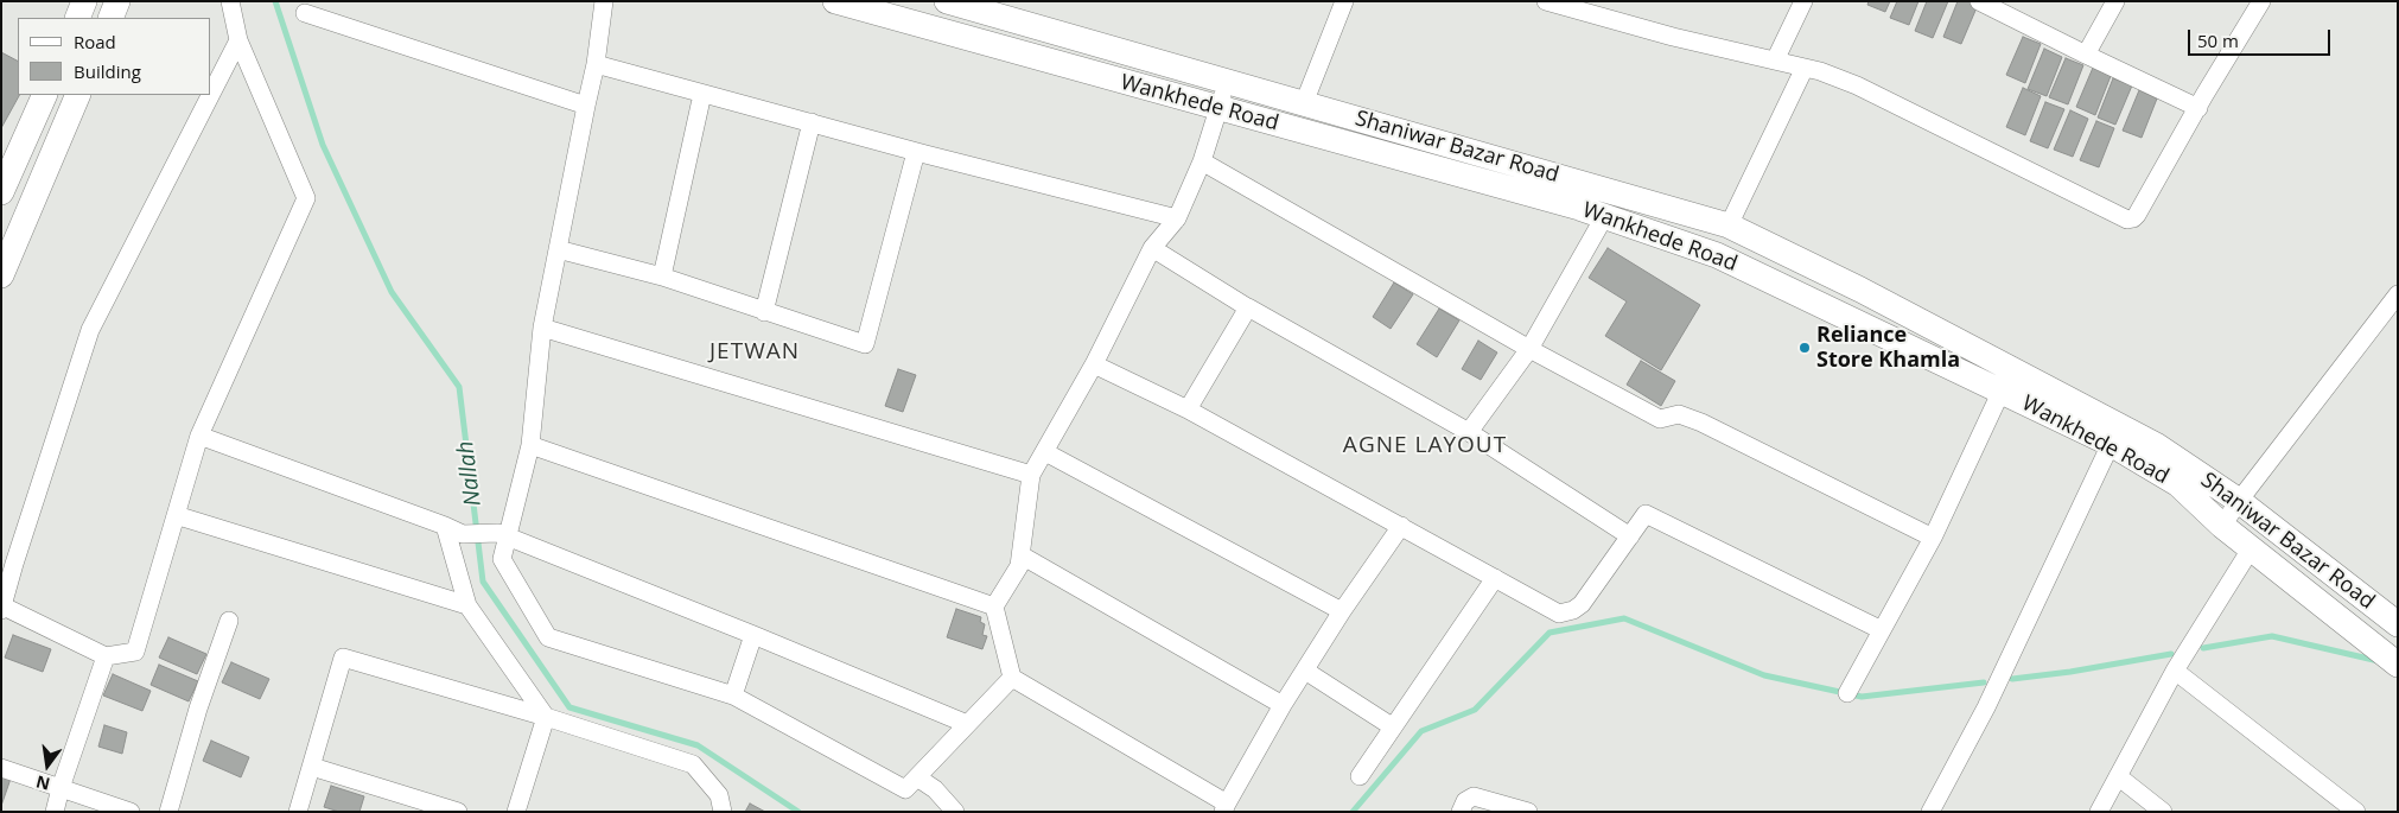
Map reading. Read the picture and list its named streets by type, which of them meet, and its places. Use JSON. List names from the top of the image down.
{
  "streets": {
    "main road": ["Wankhede Road", "Shaniwar Bazar Road"]
  },
  "districts": ["JETWAN", "AGNE LAYOUT"],
  "water": ["Nallah"],
  "places": ["Reliance Store Khamla"],
  "legend": ["Road", "Building"],
  "scale_bar": "50 m",
  "north": "bottom"
}
